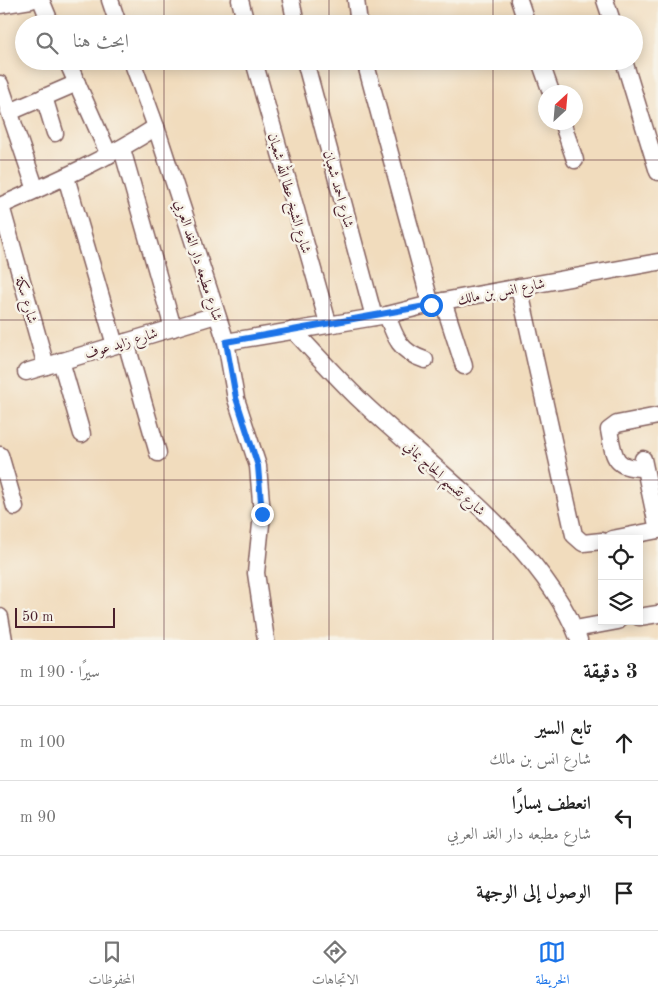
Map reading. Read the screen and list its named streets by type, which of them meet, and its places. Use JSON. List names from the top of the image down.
{
  "streets": {
    "street": [
      "شارع احمد شعبان",
      "شارع الشيخ عطا الله شعبان",
      "شارع مطبعه دار الغد العربي",
      "شارع انس بن مالك",
      "شارع سكة",
      "شارع زايد عوف",
      "شارع تقسيم الحاج يماني"
    ]
  },
  "crossings": [
    ["شارع احمد شعبان", "شارع انس بن مالك"],
    ["شارع الشيخ عطا الله شعبان", "شارع انس بن مالك"],
    ["شارع مطبعه دار الغد العربي", "شارع انس بن مالك"],
    ["شارع مطبعه دار الغد العربي", "شارع زايد عوف"],
    ["شارع انس بن مالك", "شارع تقسيم الحاج يماني"],
    ["شارع سكة", "شارع زايد عوف"]
  ],
  "scale_bar": "50 m",
  "north": "top right",
  "page": {
    "search": "ابحث هنا",
    "scale": "50 m",
    "heading": ["3 دقيقة", "سيرًا · 190 m"],
    "list": [
      ["تابع السير", "شارع انس بن مالك", "100 m"],
      ["انعطف يسارًا", "شارع مطبعه دار الغد العربي", "90 m"],
      "الوصول إلى الوجهة"
    ],
    "nav": ["الخريطة", "الاتجاهات", "المحفوظات"]
  }
}
